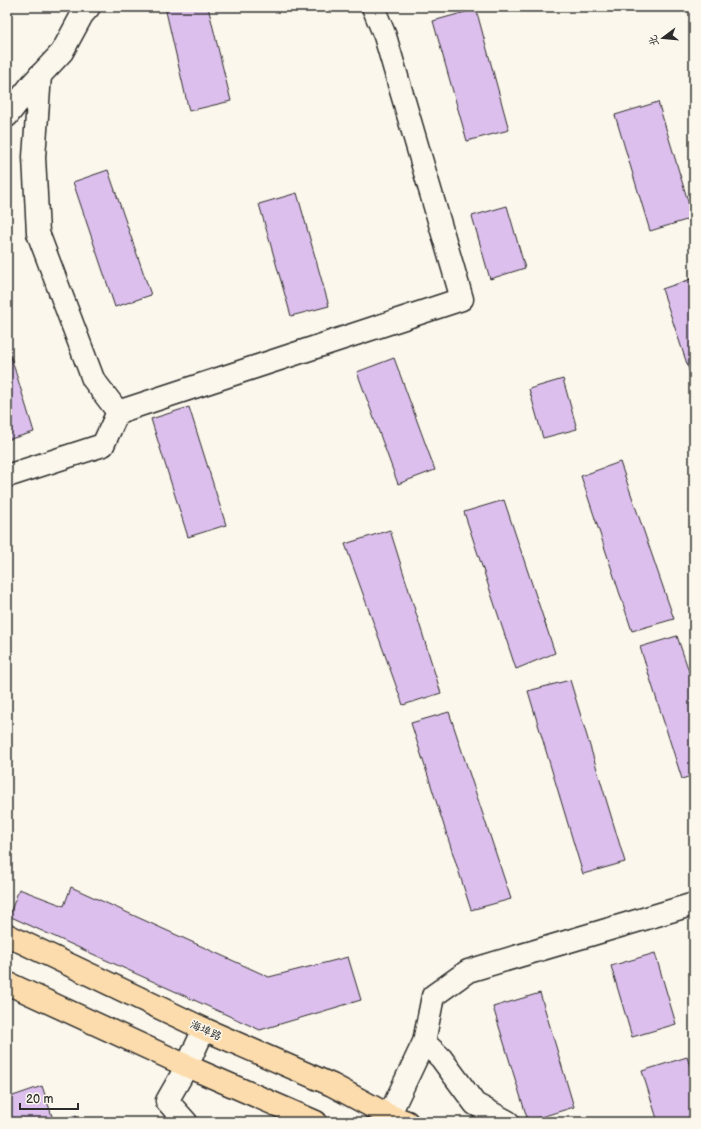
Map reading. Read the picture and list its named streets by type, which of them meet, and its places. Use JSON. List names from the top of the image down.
{
  "streets": {
    "main road": ["海埠路"]
  },
  "scale_bar": "20 m",
  "north": "left"
}
